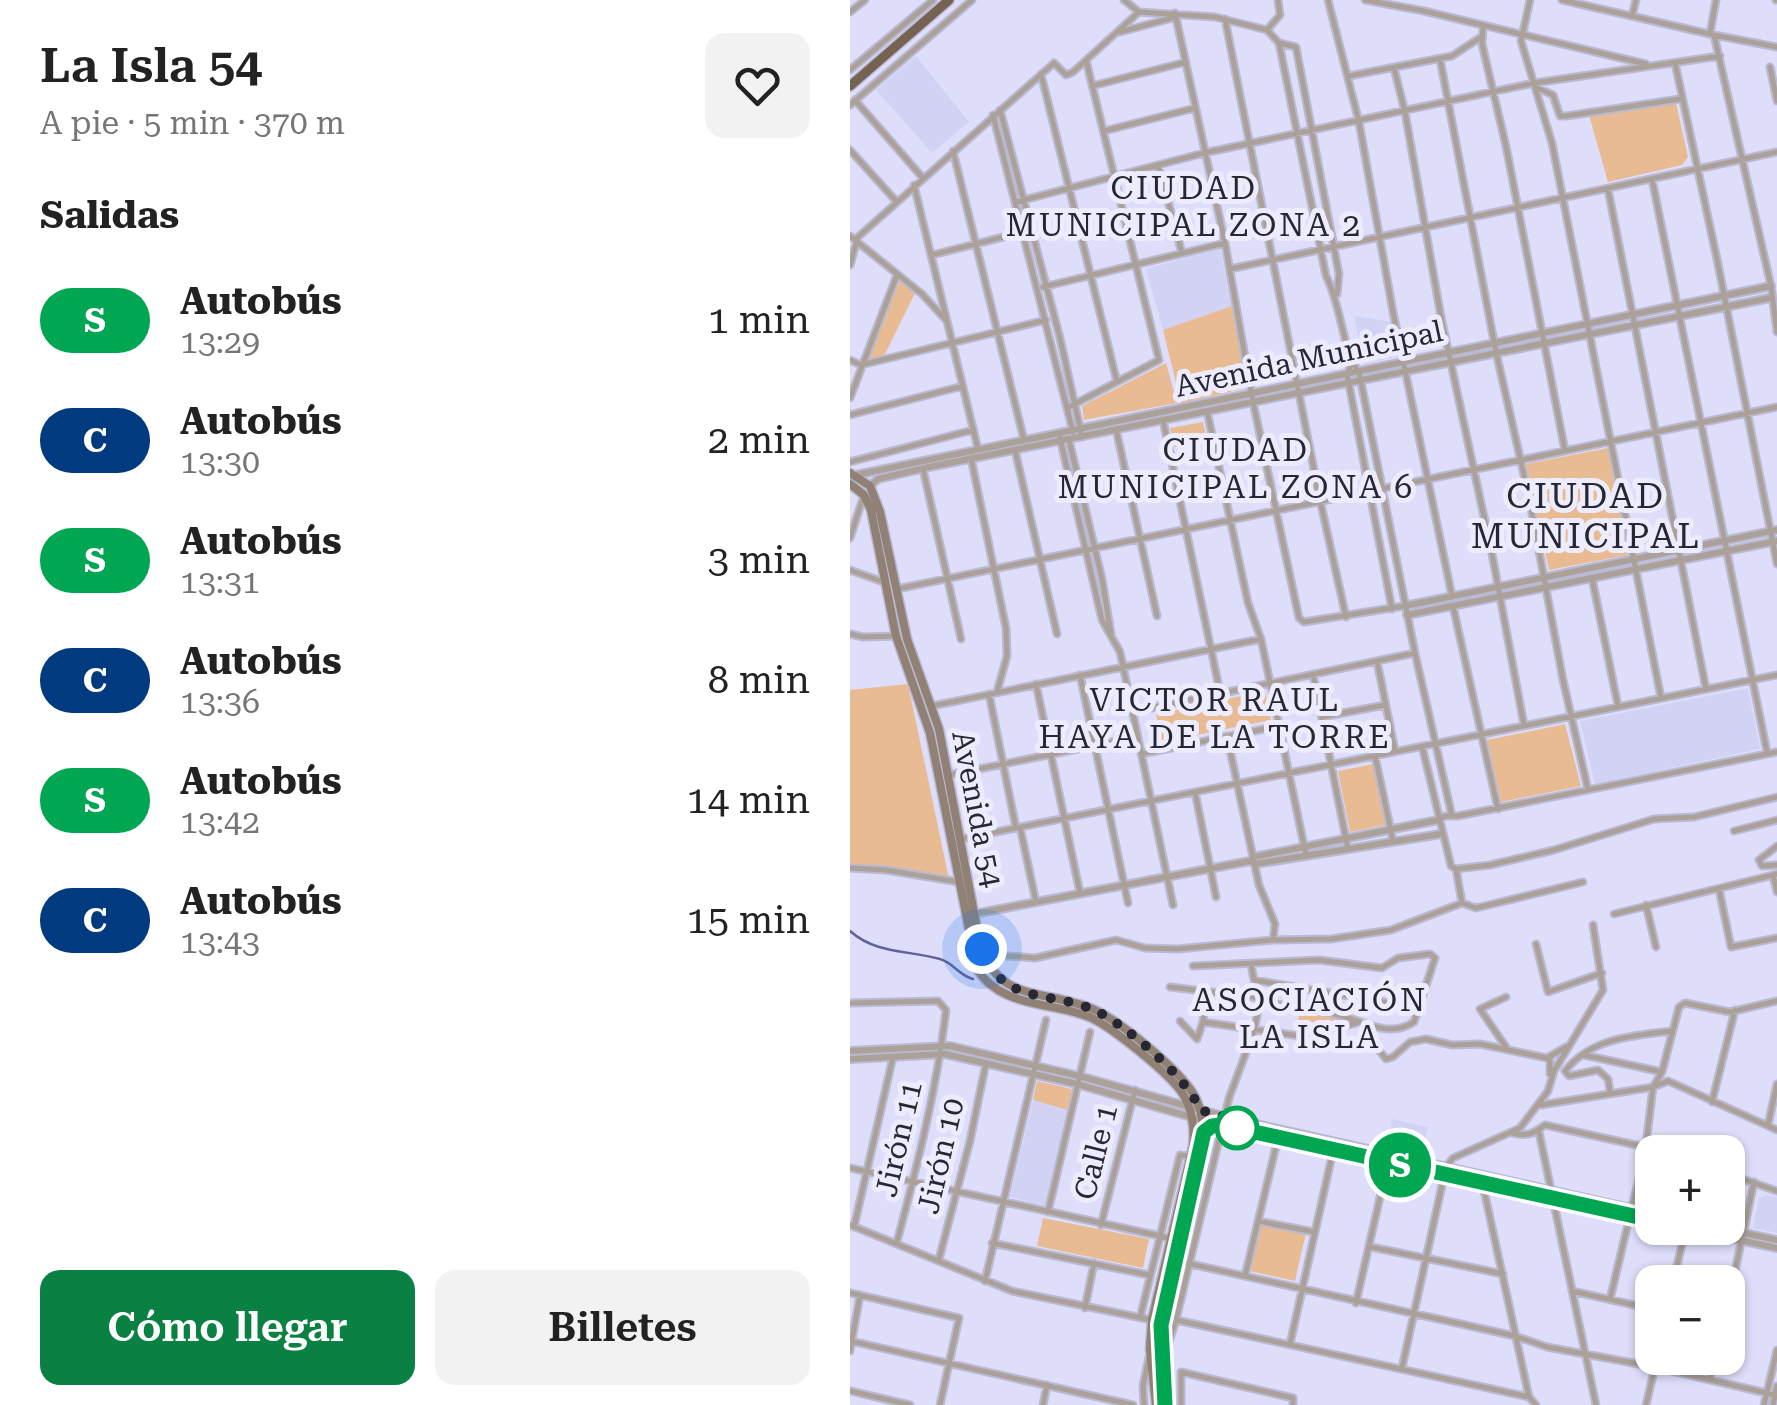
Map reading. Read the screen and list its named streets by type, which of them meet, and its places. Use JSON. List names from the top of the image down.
{
  "streets": {
    "main road": ["Avenida 54"],
    "street": [
      "Avenida Municipal",
      "Jirón 11",
      "Calle 1",
      "Jirón 10"
    ]
  },
  "crossings": [
    ["Avenida Municipal", "Avenida 54"]
  ],
  "districts": [
    "CIUDAD MUNICIPAL ZONA 2",
    "CIUDAD MUNICIPAL ZONA 6",
    "CIUDAD MUNICIPAL",
    "VICTOR RAUL HAYA DE LA TORRE",
    "ASOCIACIÓN LA ISLA"
  ],
  "lines": ["bus line S"],
  "page": {
    "heading": [
      ["La Isla 54", "A pie · 5 min · 370 m"],
      "Salidas"
    ],
    "on_map": "S",
    "list": [
      {
        "mark": "S",
        "name": "Autobús",
        "note": "13:29",
        "value": "1 min"
      },
      {
        "mark": "C",
        "name": "Autobús",
        "note": "13:30",
        "value": "2 min"
      },
      {
        "mark": "S",
        "name": "Autobús",
        "note": "13:31",
        "value": "3 min"
      },
      {
        "mark": "C",
        "name": "Autobús",
        "note": "13:36",
        "value": "8 min"
      },
      {
        "mark": "S",
        "name": "Autobús",
        "note": "13:42",
        "value": "14 min"
      },
      {
        "mark": "C",
        "name": "Autobús",
        "note": "13:43",
        "value": "15 min"
      }
    ],
    "map_buttons": ["+", "−"],
    "buttons": ["Cómo llegar", "Billetes"]
  }
}
